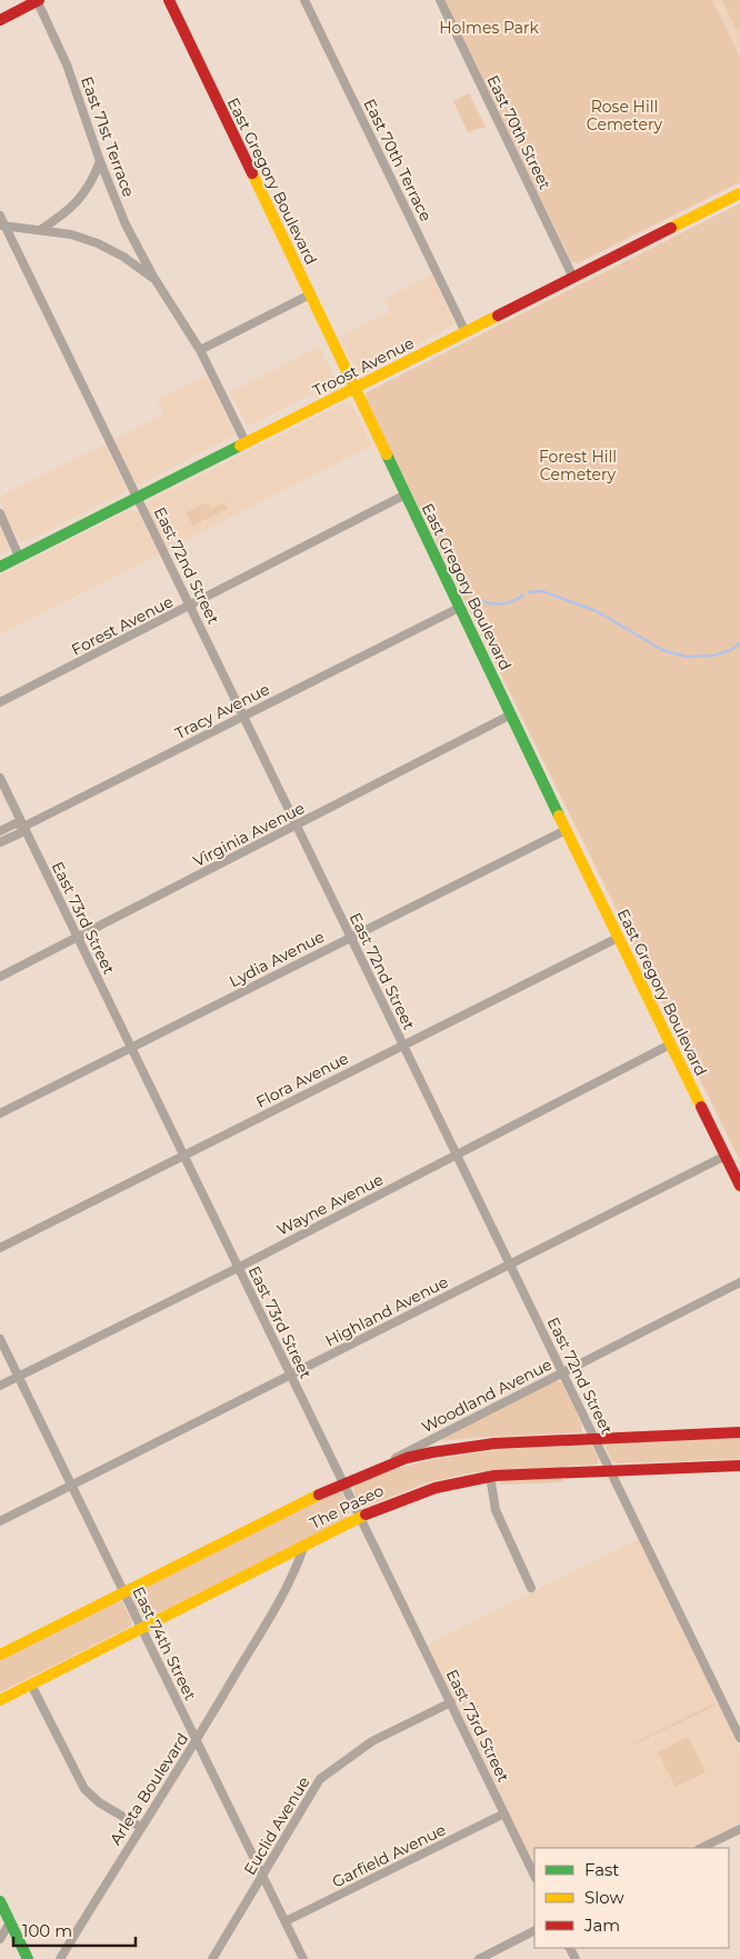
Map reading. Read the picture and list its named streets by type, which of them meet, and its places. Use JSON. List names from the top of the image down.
{
  "streets": {
    "main road": ["East Gregory Boulevard", "Troost Avenue", "The Paseo"],
    "street": [
      "East 70th Street",
      "East 71st Terrace",
      "East 70th Terrace",
      "East 72nd Street",
      "Forest Avenue",
      "Tracy Avenue",
      "Virginia Avenue",
      "East 73rd Street",
      "Lydia Avenue",
      "Flora Avenue",
      "Wayne Avenue",
      "Highland Avenue",
      "Woodland Avenue",
      "East 74th Street",
      "Arleta Boulevard",
      "Euclid Avenue",
      "Garfield Avenue"
    ]
  },
  "crossings": [
    ["East 70th Street", "Troost Avenue"],
    ["East 71st Terrace", "Troost Avenue"],
    ["East 71st Terrace", "East 72nd Street"],
    ["East 70th Terrace", "Troost Avenue"],
    ["East Gregory Boulevard", "Troost Avenue"],
    ["East Gregory Boulevard", "Forest Avenue"],
    ["East Gregory Boulevard", "Tracy Avenue"],
    ["East Gregory Boulevard", "Virginia Avenue"],
    ["East Gregory Boulevard", "Lydia Avenue"],
    ["East Gregory Boulevard", "Flora Avenue"],
    ["East Gregory Boulevard", "Wayne Avenue"],
    ["East Gregory Boulevard", "Highland Avenue"],
    ["Troost Avenue", "East 72nd Street"],
    ["East 72nd Street", "Forest Avenue"],
    ["East 72nd Street", "Tracy Avenue"],
    ["East 72nd Street", "Virginia Avenue"],
    ["East 72nd Street", "Lydia Avenue"],
    ["East 72nd Street", "Flora Avenue"],
    ["East 72nd Street", "Wayne Avenue"],
    ["East 72nd Street", "Highland Avenue"],
    ["East 72nd Street", "Woodland Avenue"],
    ["East 72nd Street", "The Paseo"],
    ["Tracy Avenue", "East 73rd Street"],
    ["Virginia Avenue", "East 73rd Street"],
    ["East 73rd Street", "Lydia Avenue"],
    ["East 73rd Street", "Flora Avenue"],
    ["East 73rd Street", "Wayne Avenue"],
    ["East 73rd Street", "Highland Avenue"],
    ["East 73rd Street", "The Paseo"],
    ["East 73rd Street", "Euclid Avenue"],
    ["East 73rd Street", "Garfield Avenue"],
    ["Wayne Avenue", "East 74th Street"],
    ["Highland Avenue", "East 74th Street"],
    ["Woodland Avenue", "The Paseo"],
    ["The Paseo", "East 74th Street"],
    ["The Paseo", "Arleta Boulevard"],
    ["East 74th Street", "Arleta Boulevard"],
    ["East 74th Street", "Euclid Avenue"],
    ["East 74th Street", "Garfield Avenue"]
  ],
  "parks": ["Holmes Park", "Rose Hill Cemetery", "Forest Hill Cemetery"],
  "legend": ["Fast", "Slow", "Jam"],
  "scale_bar": "100 m"
}
